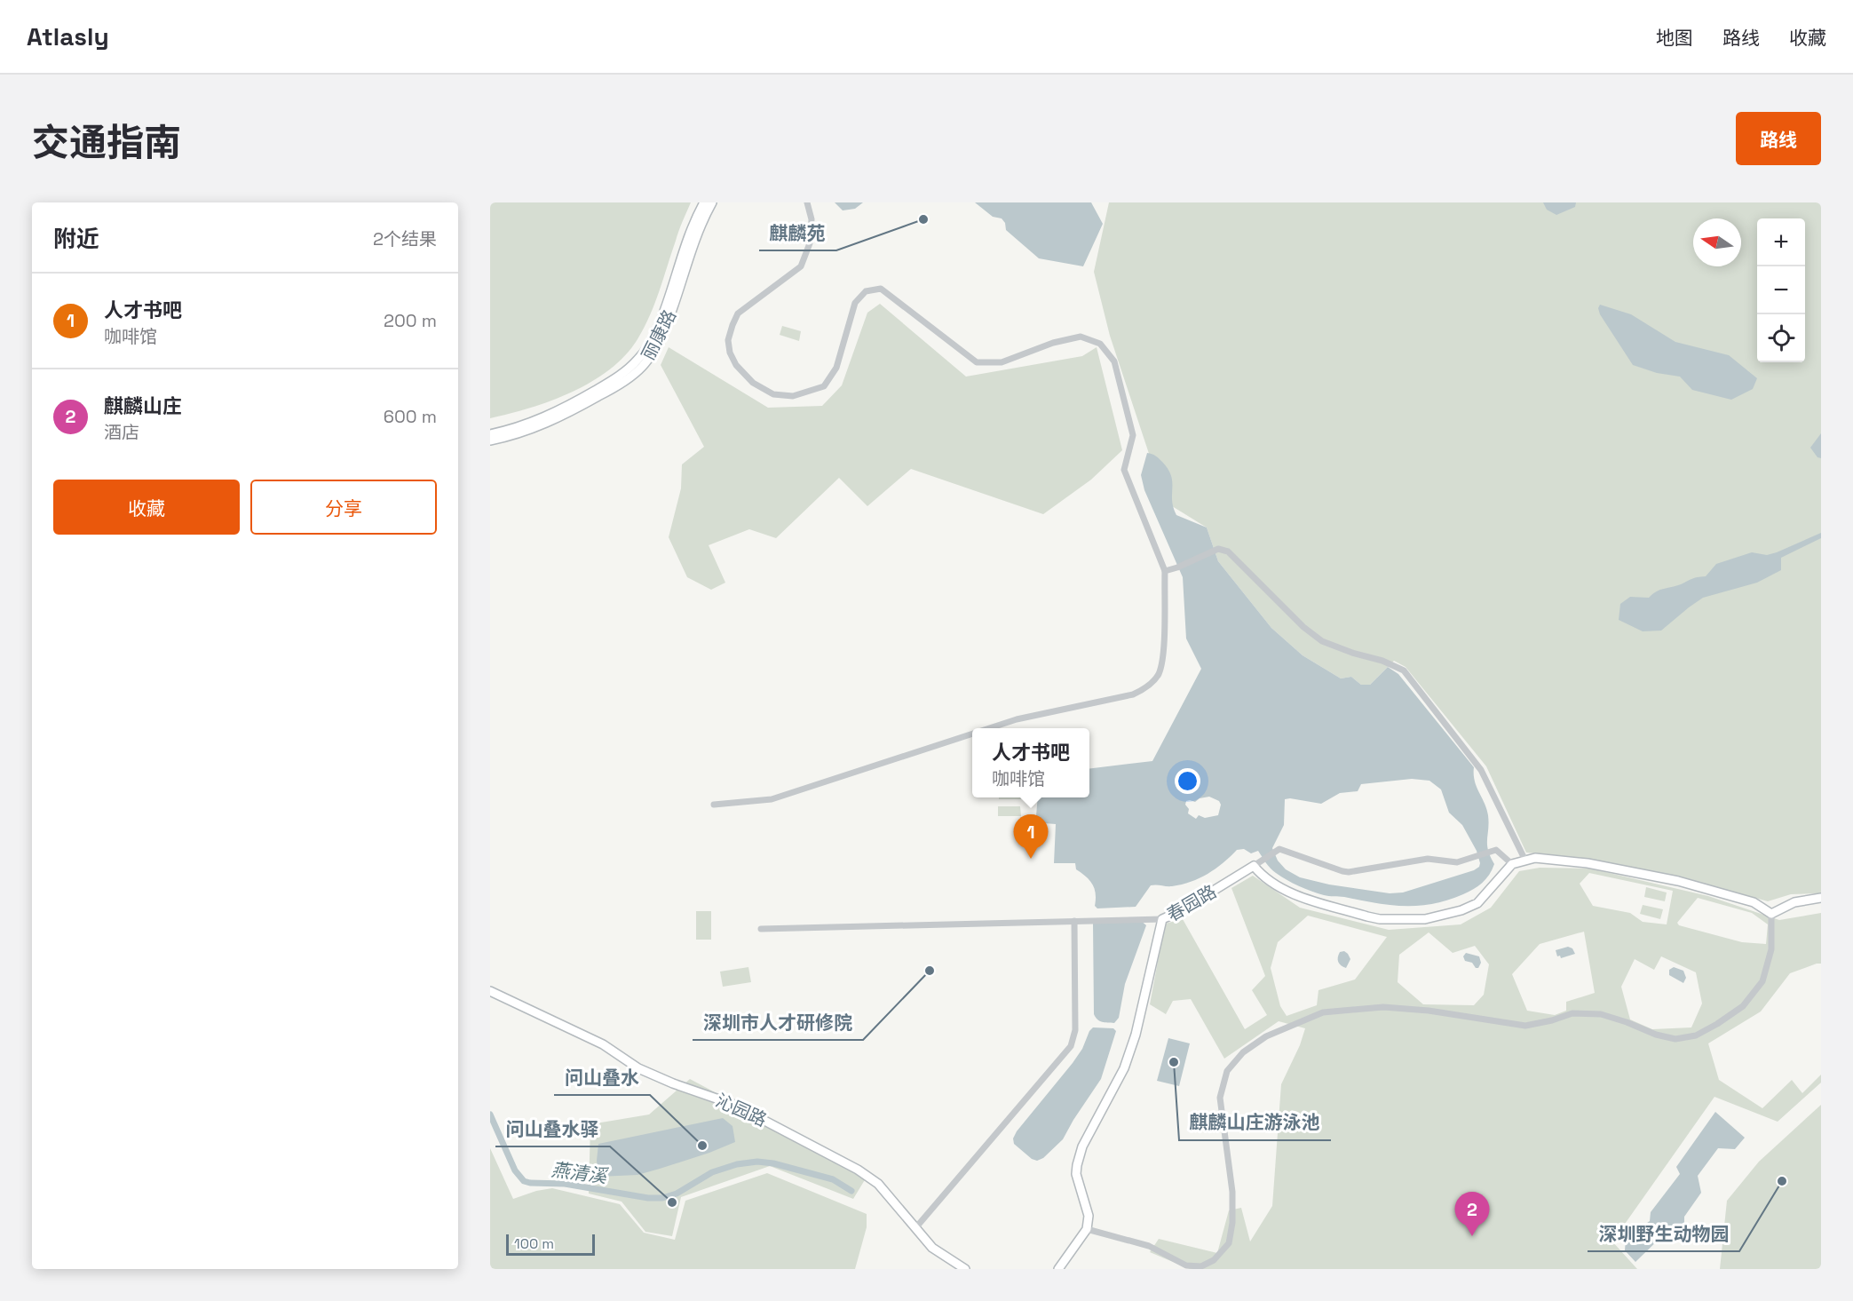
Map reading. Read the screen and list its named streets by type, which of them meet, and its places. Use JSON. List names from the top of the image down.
{
  "streets": {
    "street": ["丽康路", "春园路", "沁园路"]
  },
  "water": ["燕清溪"],
  "places": [
    "麒麟苑",
    "深圳市人才研修院",
    "麒麟山庄游泳池",
    "问山叠水",
    "深圳野生动物园",
    "问山叠水驿"
  ],
  "scale_bar": "100 m",
  "north": "left",
  "page": {
    "header": "Atlasly",
    "nav": ["地图", "路线", "收藏"],
    "title": "交通指南",
    "buttons": [
      "路线",
      ["收藏", "分享"]
    ],
    "heading": ["附近", "2个结果"],
    "map_buttons": ["+", "−"],
    "list": [
      {
        "mark": "1",
        "name": "人才书吧",
        "note": "咖啡馆",
        "value": "200 m"
      },
      {
        "mark": "2",
        "name": "麒麟山庄",
        "note": "酒店",
        "value": "600 m"
      }
    ],
    "popup": ["人才书吧", "咖啡馆"],
    "pins": ["1", "2"],
    "scale": "100 m"
  }
}
